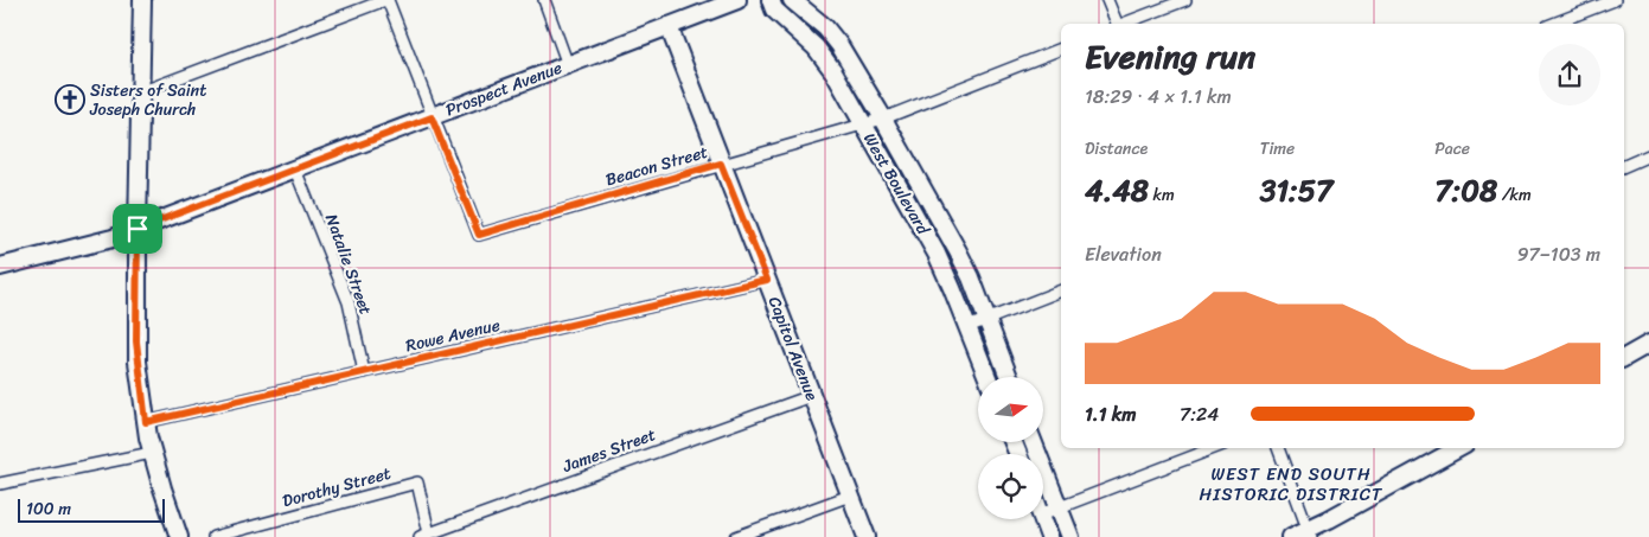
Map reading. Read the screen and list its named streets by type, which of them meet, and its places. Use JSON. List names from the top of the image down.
{
  "streets": {
    "main road": ["Prospect Avenue", "West Boulevard", "Capitol Avenue"],
    "street": [
      "Beacon Street",
      "Natalie Street",
      "Rowe Avenue",
      "James Street",
      "Dorothy Street"
    ]
  },
  "crossings": [
    ["Prospect Avenue", "Beacon Street"],
    ["Prospect Avenue", "Natalie Street"],
    ["Prospect Avenue", "Capitol Avenue"],
    ["Beacon Street", "West Boulevard"],
    ["Beacon Street", "Capitol Avenue"],
    ["Natalie Street", "Rowe Avenue"],
    ["Rowe Avenue", "Capitol Avenue"],
    ["Capitol Avenue", "James Street"],
    ["James Street", "Dorothy Street"]
  ],
  "districts": ["WEST END SOUTH HISTORIC DISTRICT"],
  "places": {
    "church": ["Sisters of Saint Joseph Church"]
  },
  "scale_bar": "100 m",
  "north": "right",
  "page": {
    "heading": ["Evening run", "18:29 · 4 × 1.1 km"],
    "stats": [
      ["Distance", "4.48 km"],
      ["Time", "31:57"],
      ["Pace", "7:08 /km"]
    ],
    "chart": ["Elevation", "97–103 m"],
    "list": [
      {
        "name": "1.1 km",
        "note": "7:24"
      }
    ],
    "scale": "100 m"
  }
}
